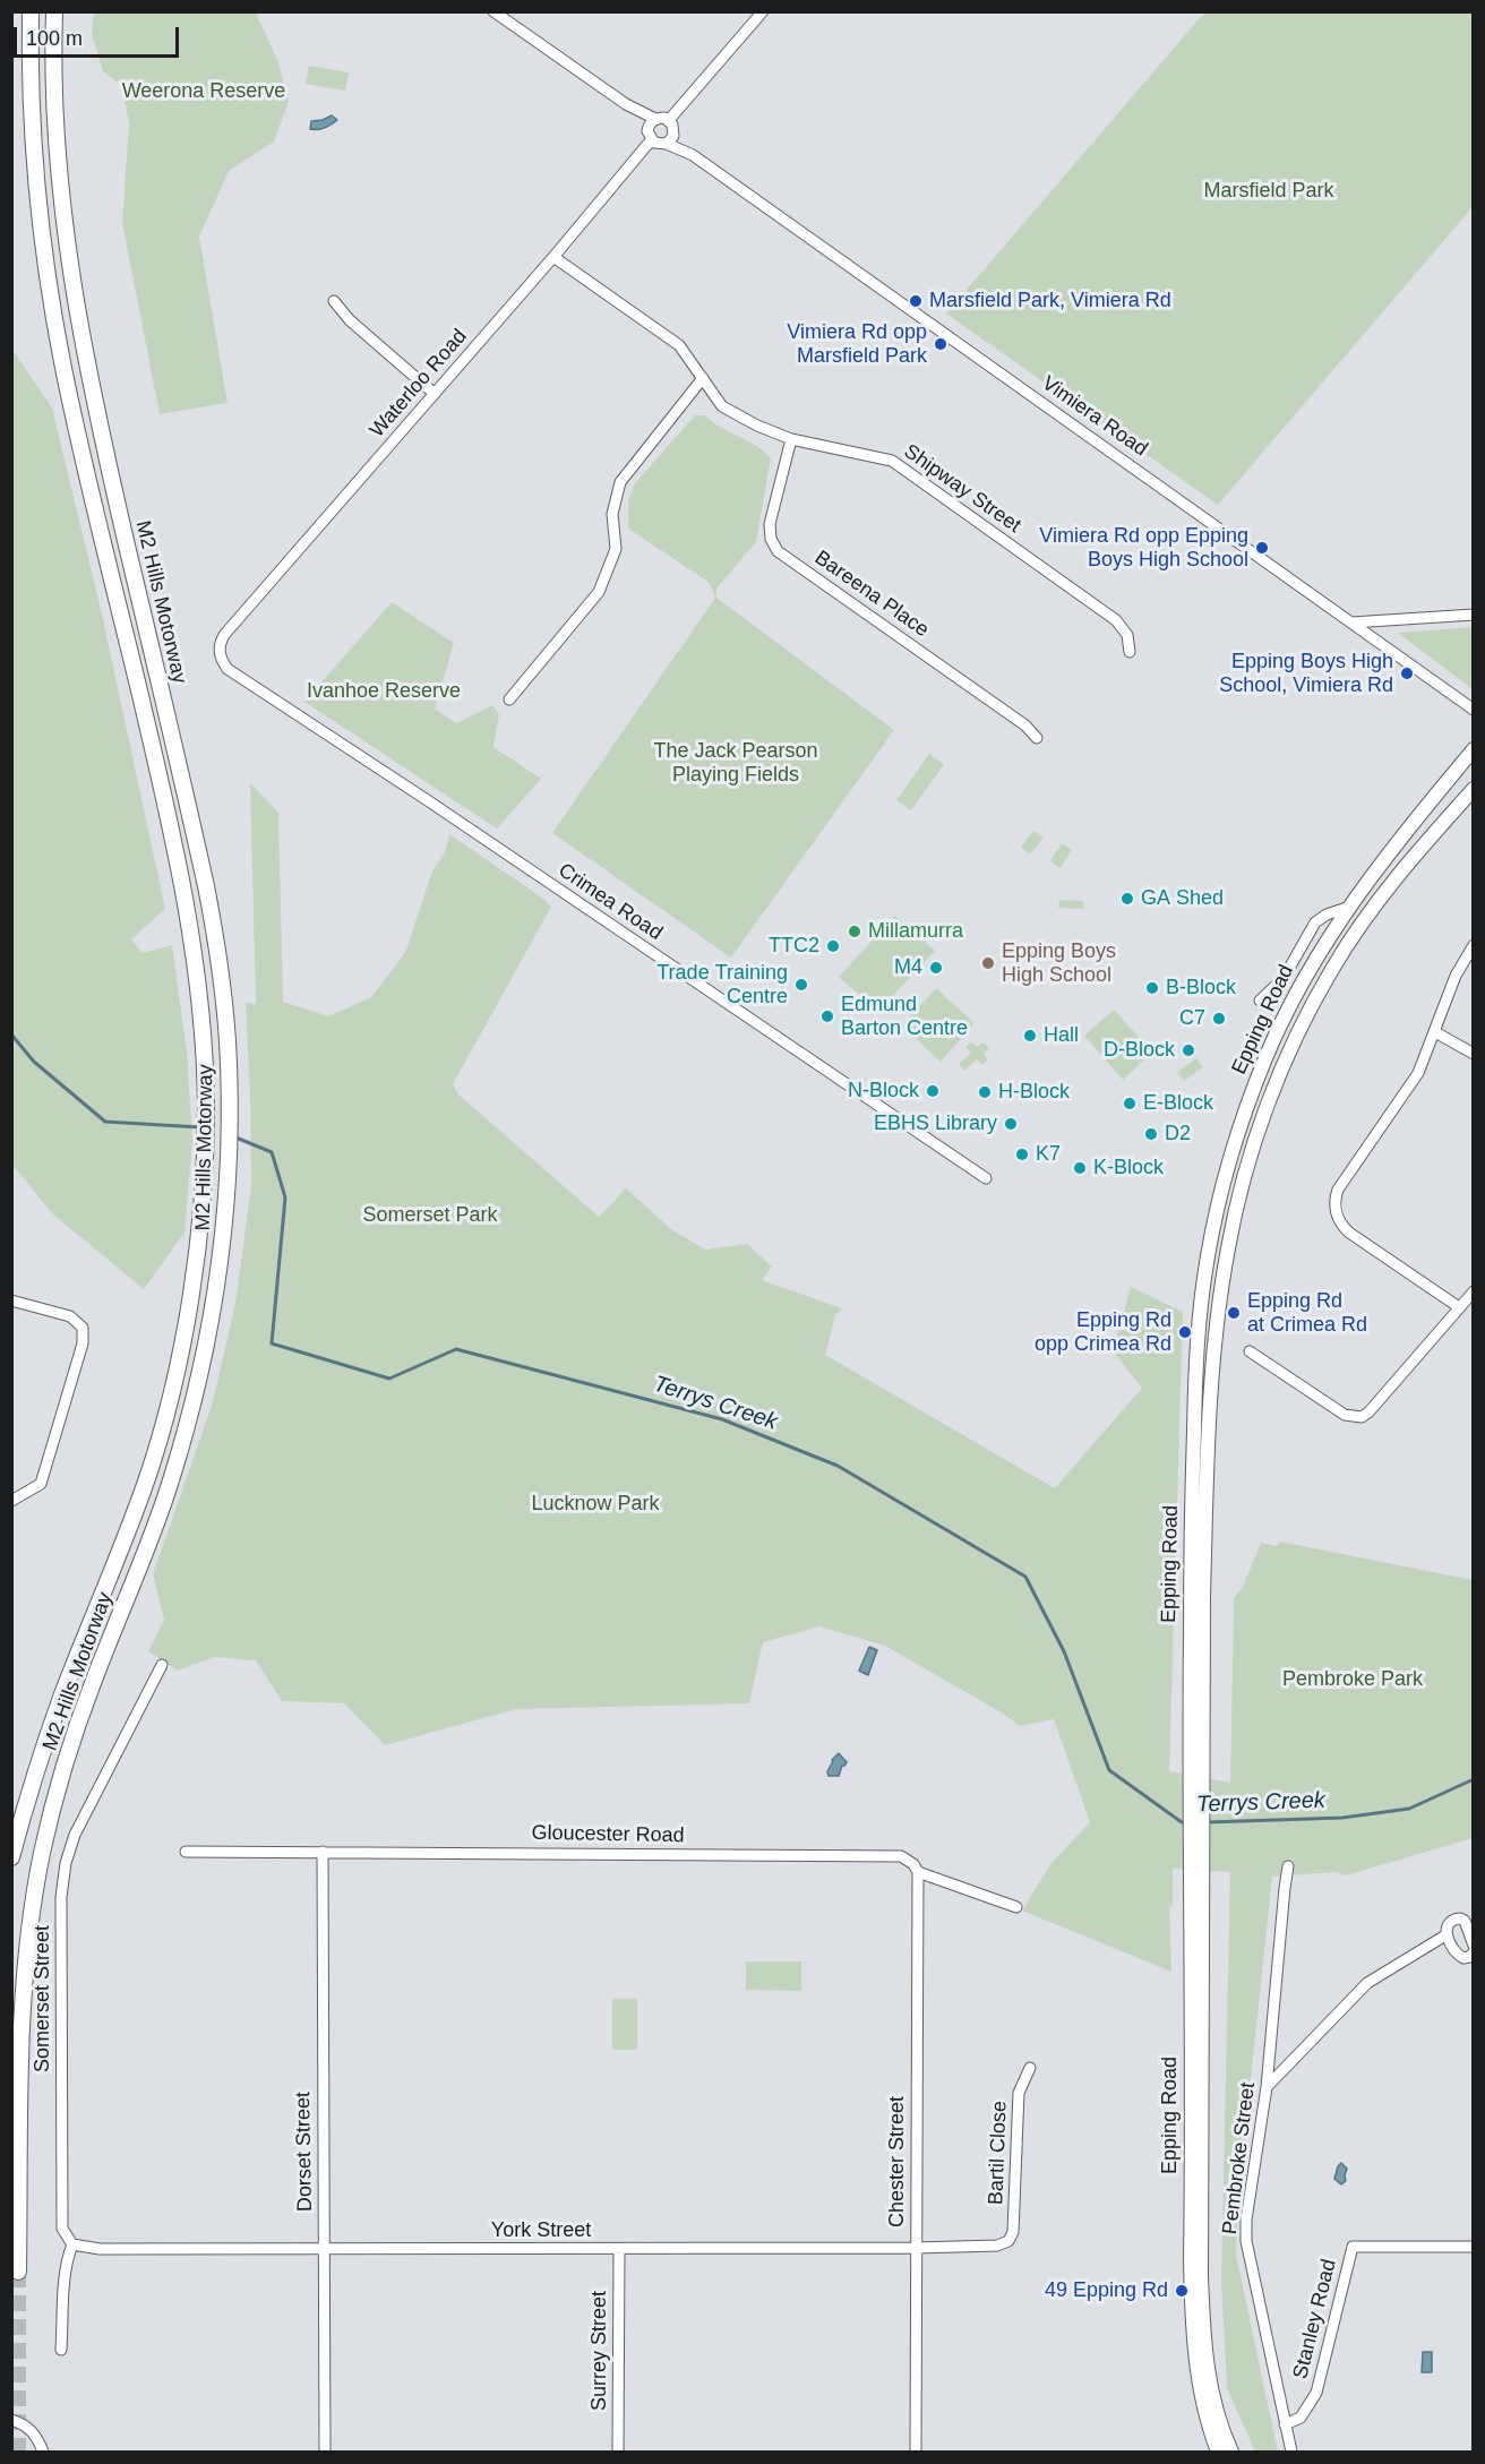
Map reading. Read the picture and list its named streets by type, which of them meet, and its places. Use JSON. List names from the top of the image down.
{
  "streets": {
    "highway": ["M2 Hills Motorway"],
    "main road": ["Epping Road"],
    "street": [
      "Waterloo Road",
      "Vimiera Road",
      "Shipway Street",
      "Bareena Place",
      "Crimea Road",
      "Gloucester Road",
      "Somerset Street",
      "Dorset Street",
      "Bartil Close",
      "Pembroke Street",
      "Chester Street",
      "York Street",
      "Stanley Road",
      "Surrey Street"
    ]
  },
  "crossings": [
    ["Waterloo Road", "Vimiera Road"],
    ["Waterloo Road", "Shipway Street"],
    ["Waterloo Road", "Crimea Road"],
    ["Shipway Street", "Bareena Place"],
    ["Gloucester Road", "Dorset Street"],
    ["Gloucester Road", "Chester Street"],
    ["Somerset Street", "York Street"],
    ["Dorset Street", "York Street"],
    ["Bartil Close", "York Street"],
    ["Pembroke Street", "Stanley Road"],
    ["Chester Street", "York Street"],
    ["York Street", "Surrey Street"]
  ],
  "water": ["Terrys Creek"],
  "parks": [
    "Weerona Reserve",
    "Marsfield Park",
    "Ivanhoe Reserve",
    "The Jack Pearson Playing Fields",
    "Somerset Park",
    "Lucknow Park",
    "Pembroke Park"
  ],
  "places": [
    "Marsfield Park, Vimiera Rd",
    "Vimiera Rd opp Marsfield Park",
    "Vimiera Rd opp Epping Boys High School",
    "Epping Boys High School, Vimiera Rd",
    "GA Shed",
    "Millamurra",
    "TTC2",
    "Epping Boys High School",
    "M4",
    "Trade Training Centre",
    "B-Block",
    "Edmund Barton Centre",
    "C7",
    "Hall",
    "D-Block",
    "N-Block",
    "H-Block",
    "E-Block",
    "EBHS Library",
    "D2",
    "K7",
    "K-Block",
    "Epping Rd at Crimea Rd",
    "Epping Rd opp Crimea Rd",
    "49 Epping Rd"
  ],
  "scale_bar": "100 m"
}
